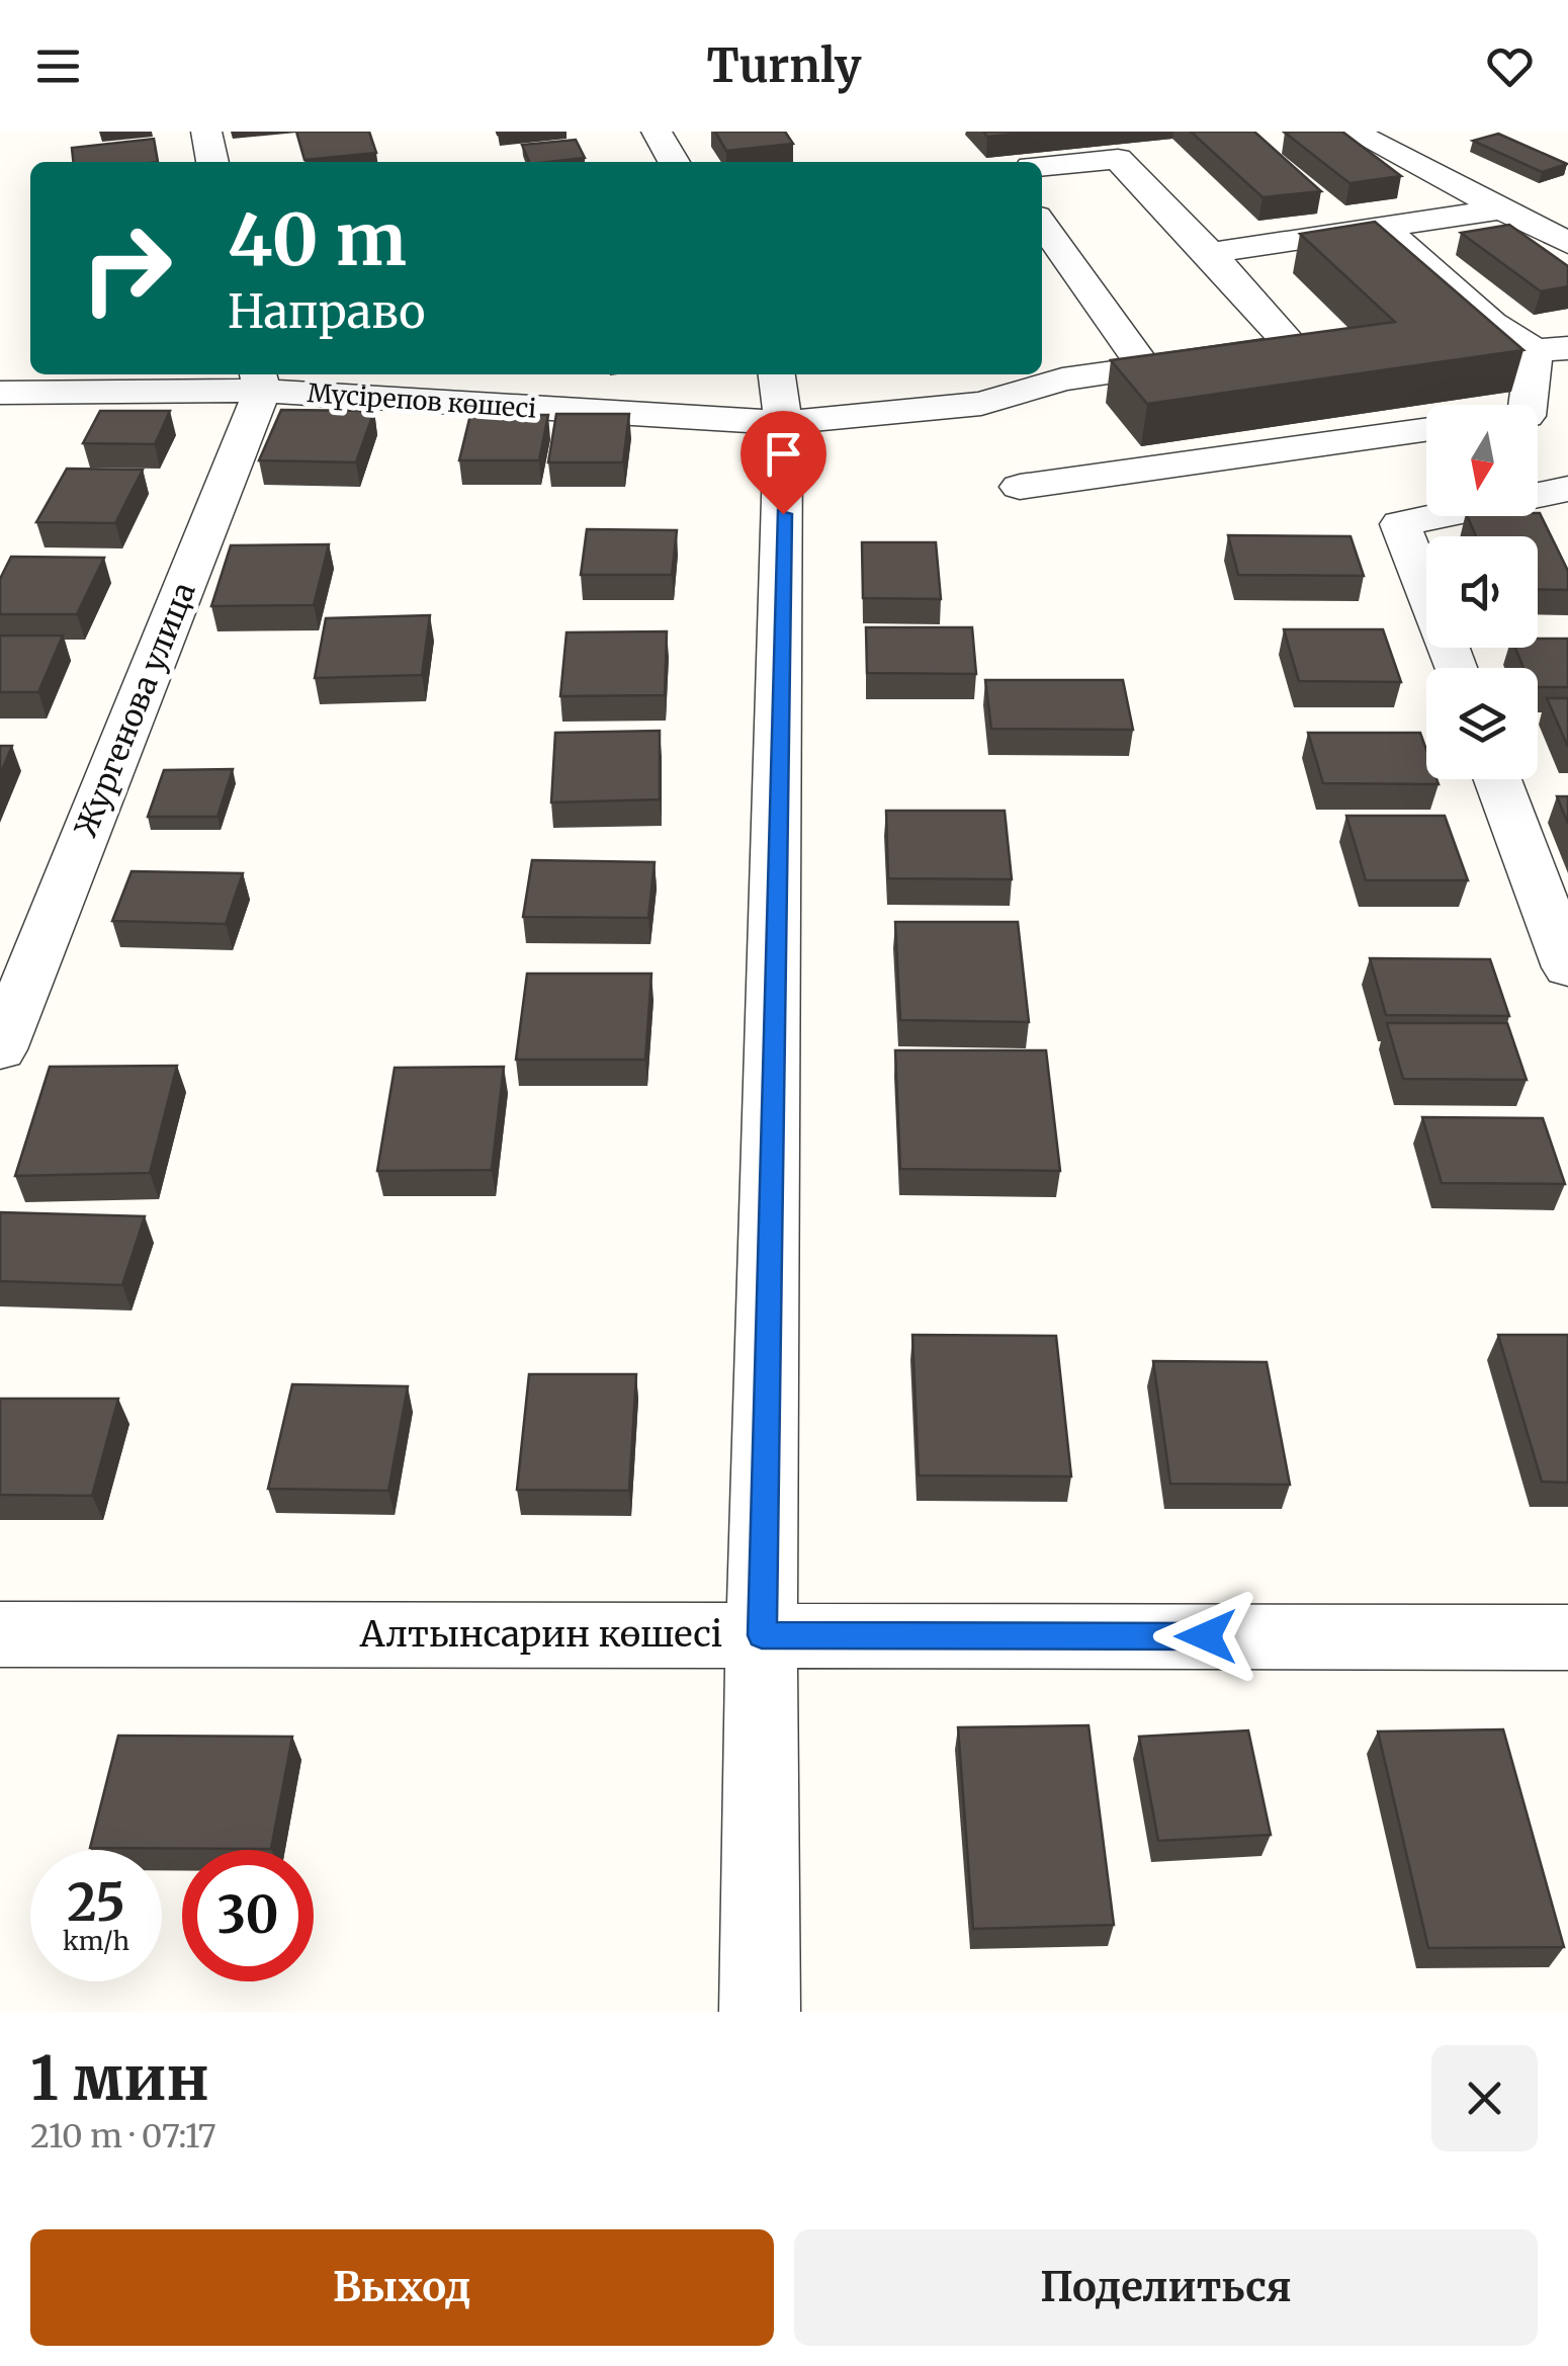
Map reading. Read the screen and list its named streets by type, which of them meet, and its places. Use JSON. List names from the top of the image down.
{
  "streets": {
    "street": ["Мүсірепов көшесі", "Жургенова улица", "Алтынсарин көшесі"]
  },
  "crossings": [
    ["Мүсірепов көшесі", "Жургенова улица"]
  ],
  "north": "bottom",
  "page": {
    "header": "Turnly",
    "turn": ["40 m", "Направо"],
    "speed": "25 km/h",
    "limit": "30",
    "heading": ["1 мин", "210 m · 07:17"],
    "buttons": ["Выход", "Поделиться"]
  }
}
